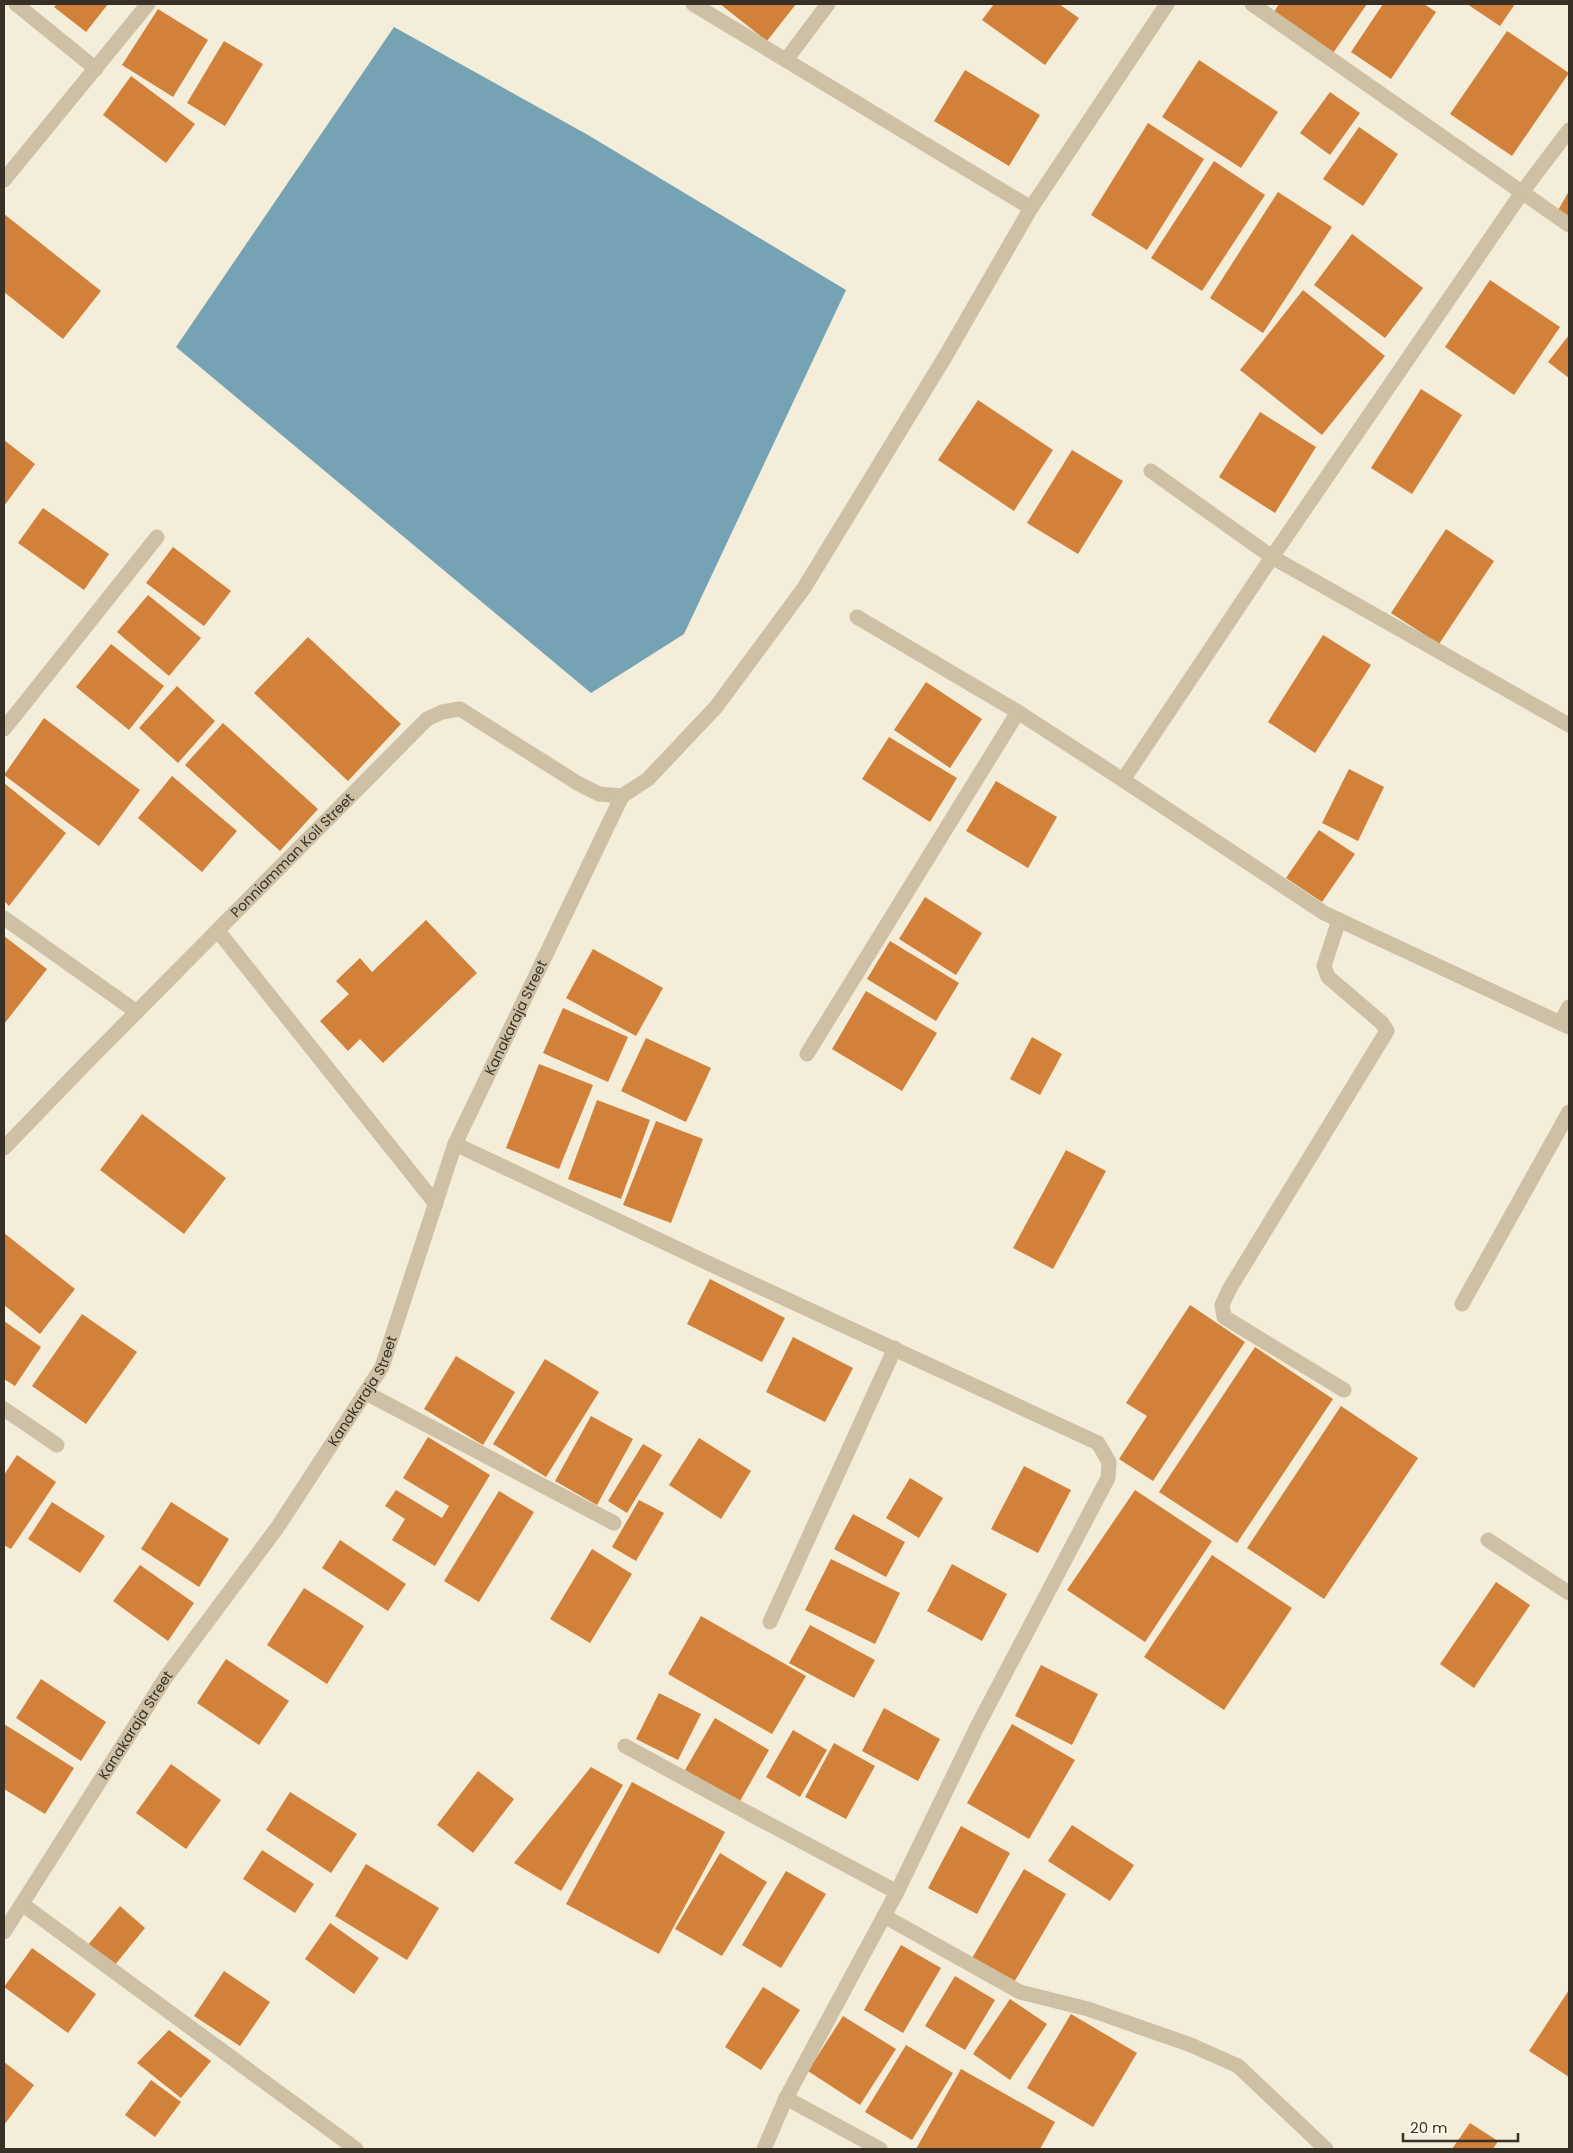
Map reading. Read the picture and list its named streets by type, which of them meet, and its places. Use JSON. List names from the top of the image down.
{
  "streets": {
    "street": ["Ponniamman Koil Street", "Kanakaraja Street"]
  },
  "crossings": [
    ["Ponniamman Koil Street", "Kanakaraja Street"]
  ],
  "scale_bar": "20 m"
}
